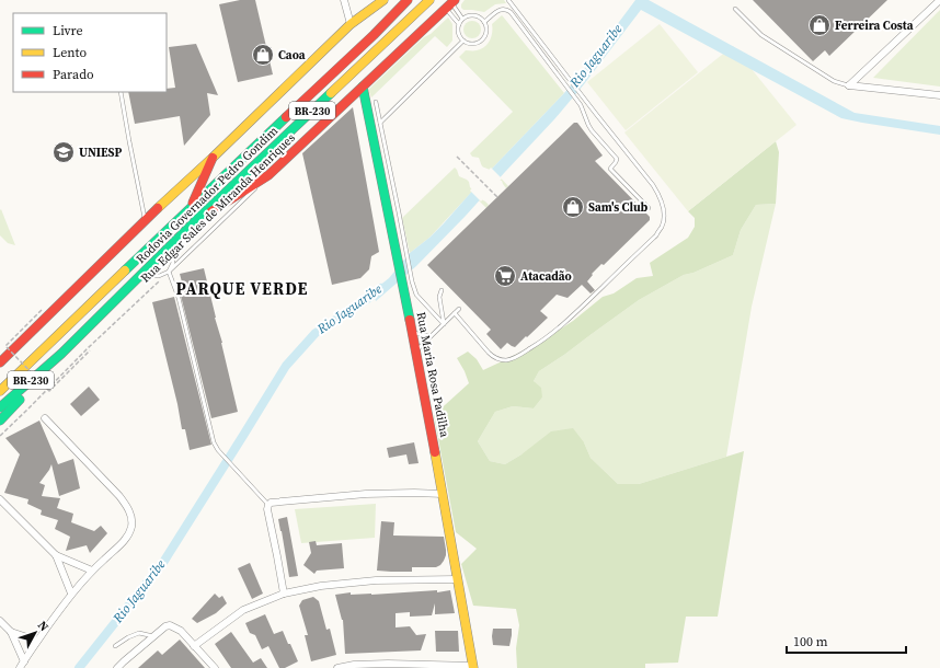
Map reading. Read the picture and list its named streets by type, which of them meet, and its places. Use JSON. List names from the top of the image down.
{
  "streets": {
    "main road": [
      "BR-230",
      "Rodovia Governador Pedro Gondim",
      "Rua Edgar Sales de Miranda Henriques",
      "Rua Maria Rosa Padilha"
    ]
  },
  "crossings": [
    ["Rua Edgar Sales de Miranda Henriques", "Rua Maria Rosa Padilha"]
  ],
  "districts": ["PARQUE VERDE"],
  "water": ["Rio Jaguaribe"],
  "places": {
    "shop": ["Ferreira Costa", "Caoa", "Sam's Club"],
    "school or university": ["UNIESP"],
    "supermarket": ["Atacadão"]
  },
  "legend": ["Livre", "Lento", "Parado"],
  "scale_bar": "100 m",
  "north": "top right"
}
